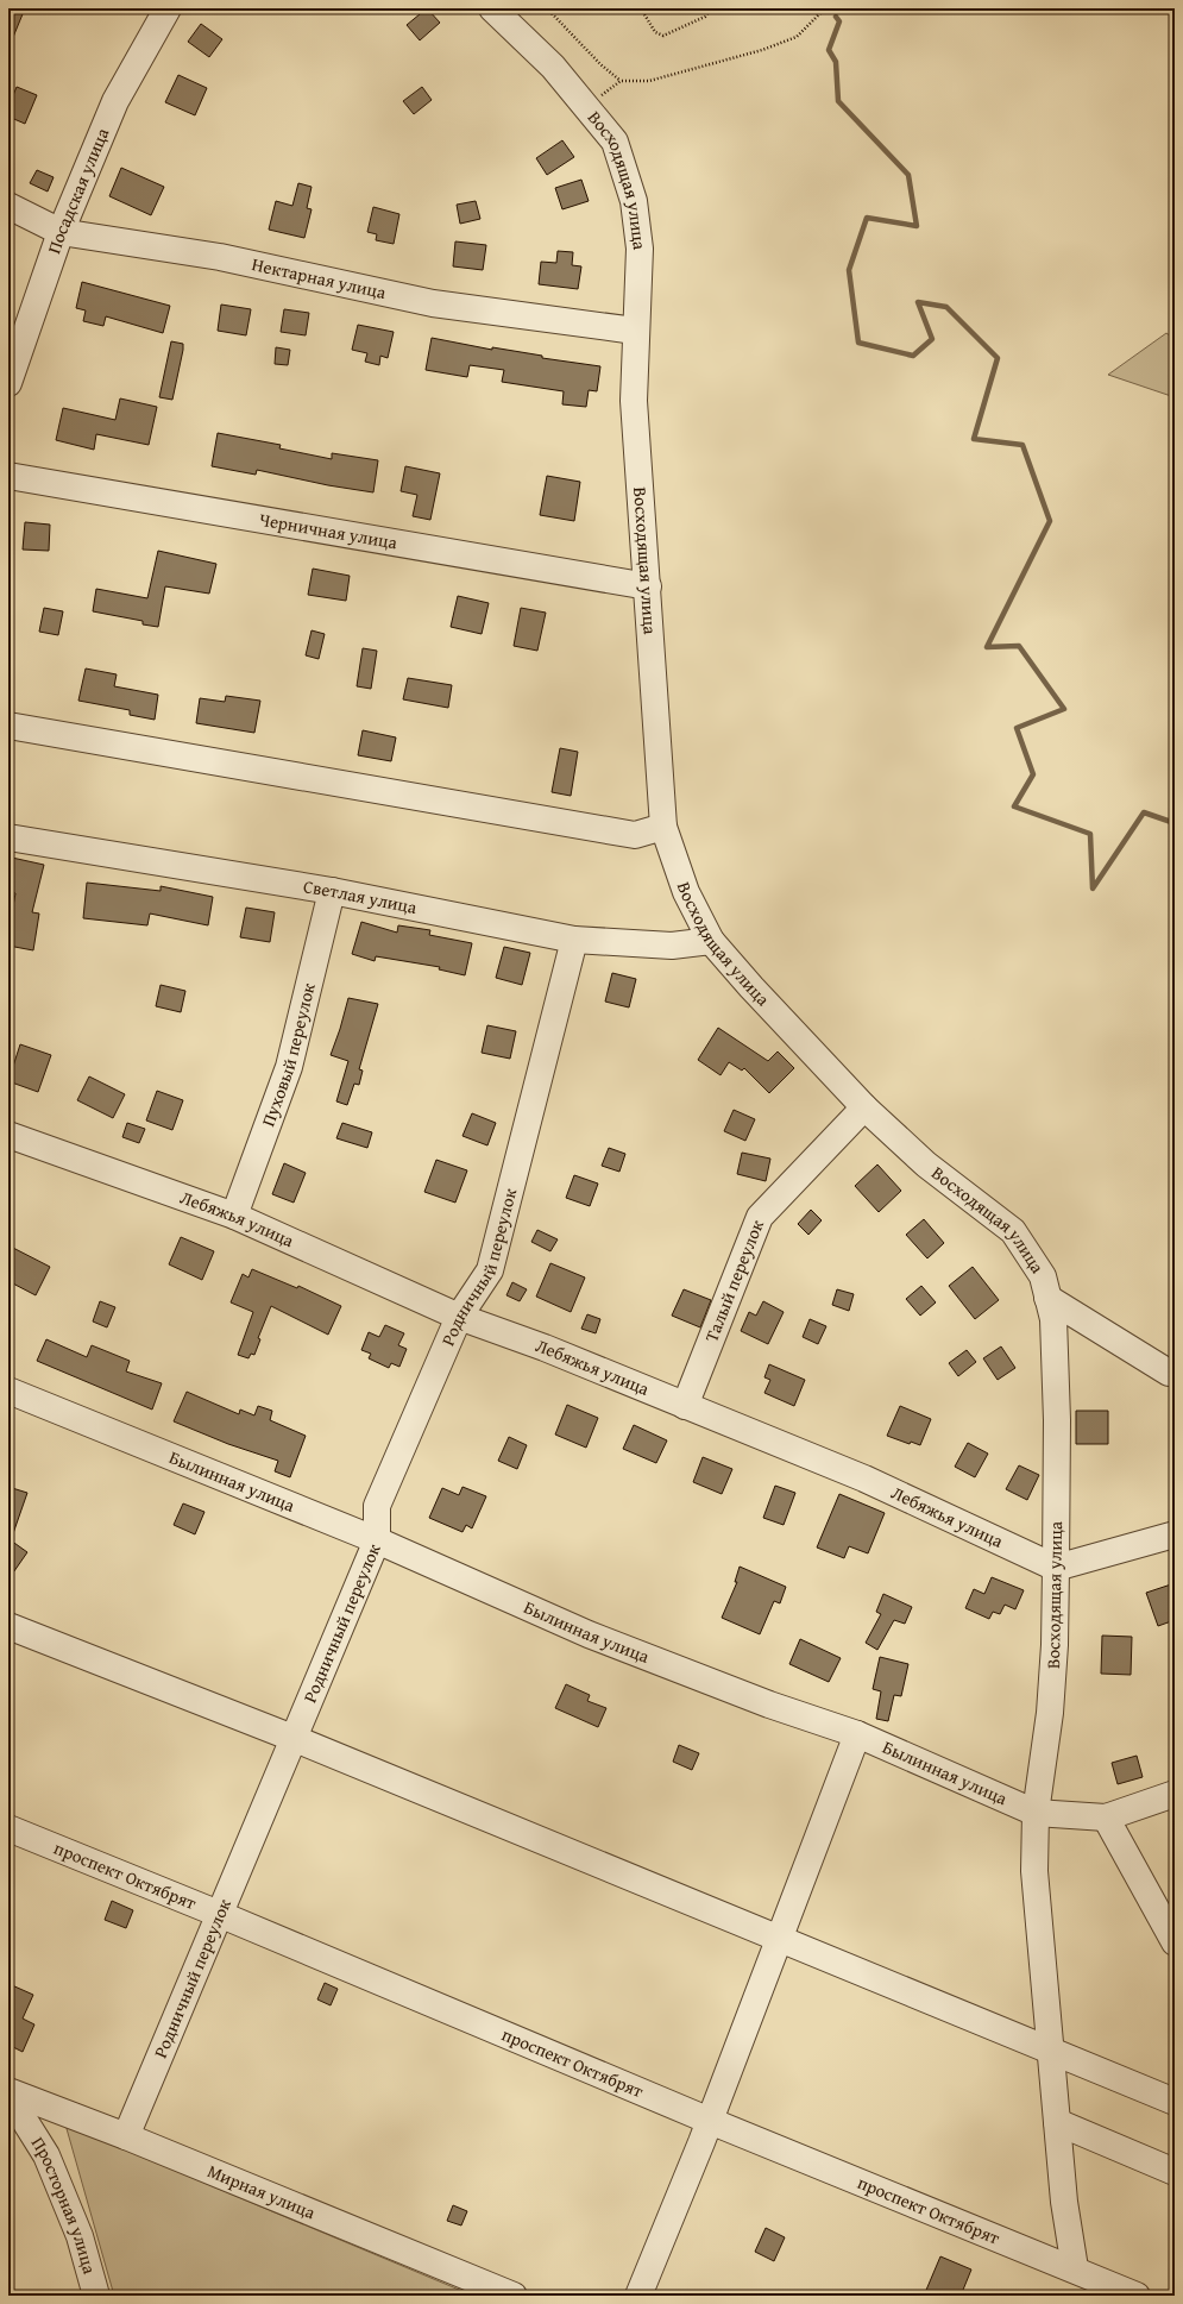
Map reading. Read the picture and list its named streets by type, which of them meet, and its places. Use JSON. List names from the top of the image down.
{
  "streets": {
    "street": [
      "Восходящая улица",
      "Посадская улица",
      "Нектарная улица",
      "Черничная улица",
      "Светлая улица",
      "Пуховый переулок",
      "Лебяжья улица",
      "Родничный переулок",
      "Талый переулок",
      "Былинная улица",
      "проспект Октябрят",
      "Мирная улица",
      "Просторная улица"
    ]
  },
  "crossings": [
    ["Восходящая улица", "Нектарная улица"],
    ["Восходящая улица", "Черничная улица"],
    ["Восходящая улица", "Светлая улица"],
    ["Восходящая улица", "Лебяжья улица"],
    ["Восходящая улица", "Талый переулок"],
    ["Восходящая улица", "Былинная улица"],
    ["Восходящая улица", "проспект Октябрят"],
    ["Посадская улица", "Нектарная улица"],
    ["Светлая улица", "Пуховый переулок"],
    ["Светлая улица", "Родничный переулок"],
    ["Пуховый переулок", "Лебяжья улица"],
    ["Лебяжья улица", "Родничный переулок"],
    ["Лебяжья улица", "Талый переулок"],
    ["Родничный переулок", "Былинная улица"],
    ["Родничный переулок", "проспект Октябрят"],
    ["Родничный переулок", "Мирная улица"]
  ]
}
